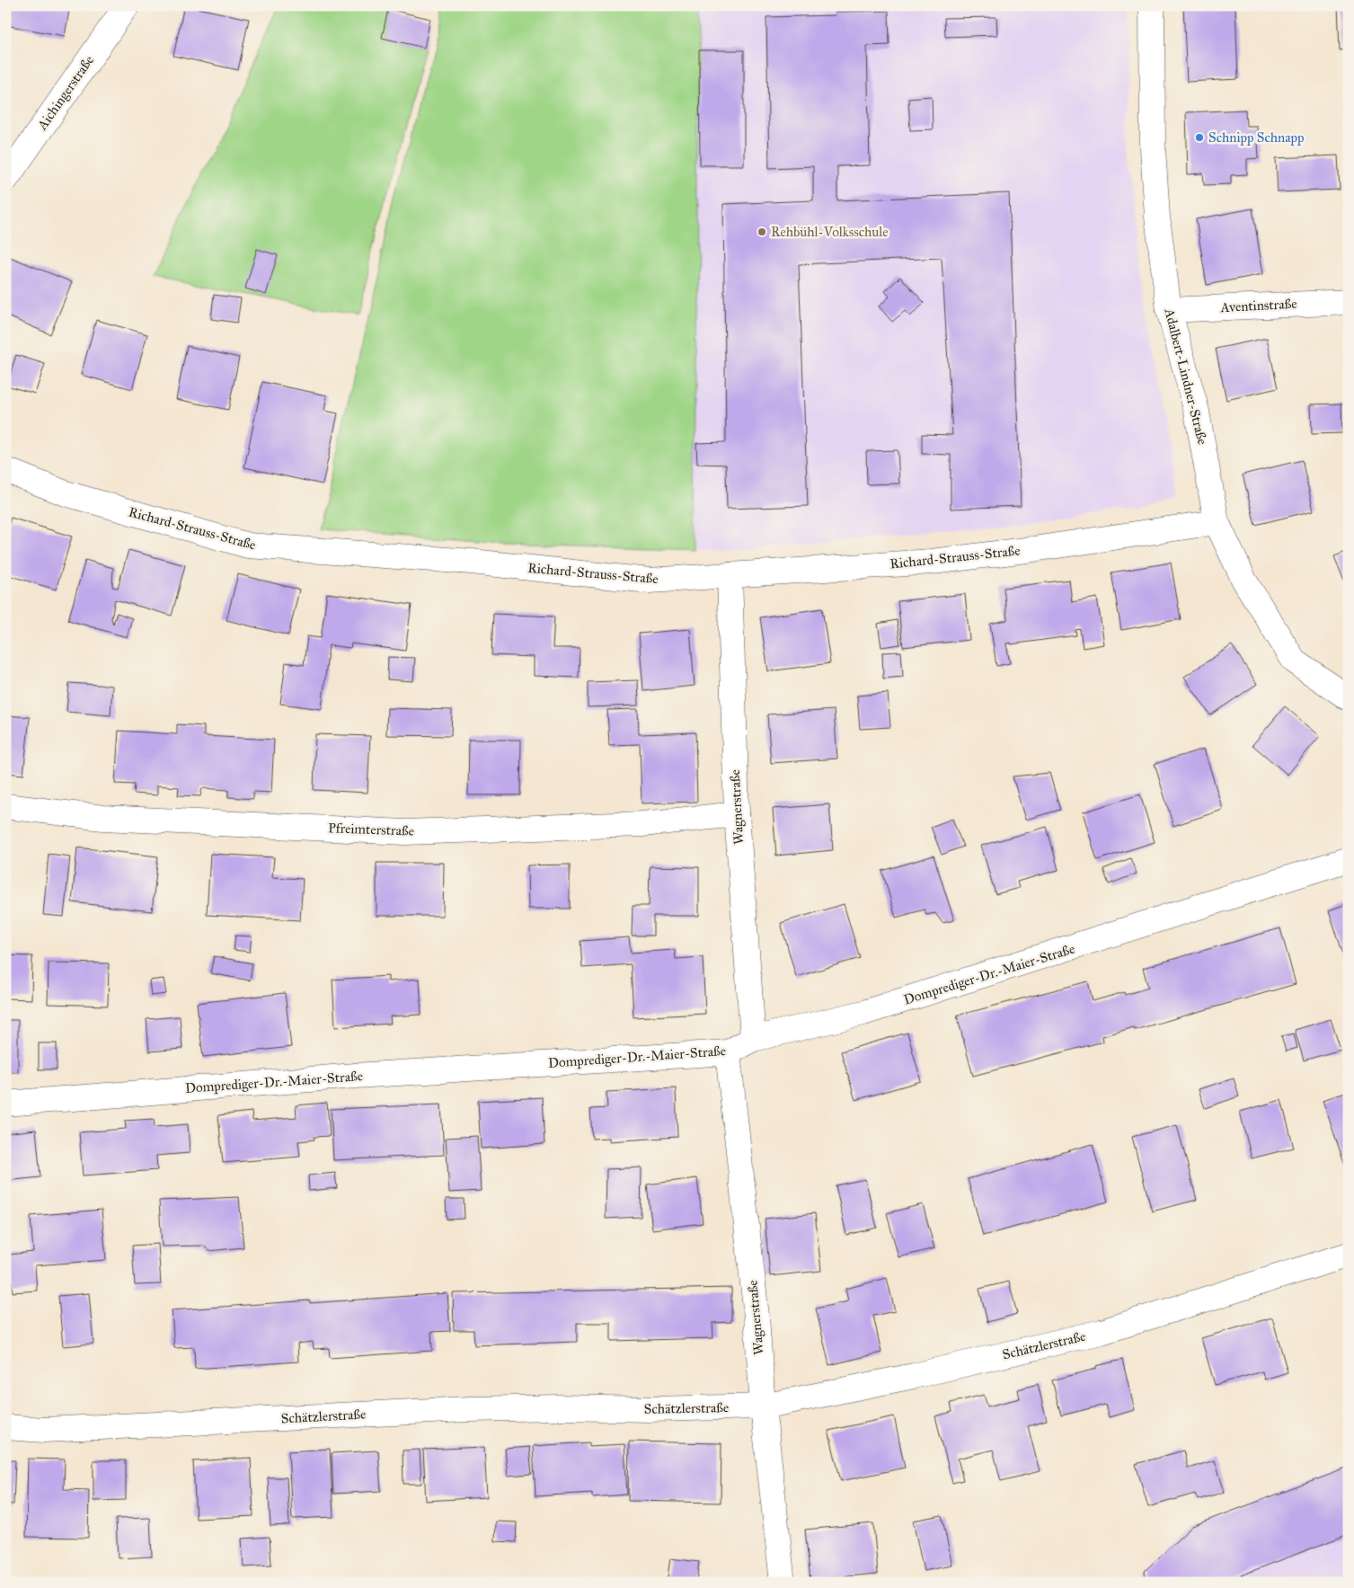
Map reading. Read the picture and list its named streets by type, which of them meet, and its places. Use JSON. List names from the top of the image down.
{
  "streets": {
    "street": [
      "Aichingerstraße",
      "Aventinstraße",
      "Adalbert-Lindner-Straße",
      "Richard-Strauss-Straße",
      "Wagnerstraße",
      "Pfreimterstraße",
      "Domprediger-Dr.-Maier-Straße",
      "Schätzlerstraße"
    ]
  },
  "crossings": [
    ["Aventinstraße", "Adalbert-Lindner-Straße"],
    ["Adalbert-Lindner-Straße", "Richard-Strauss-Straße"],
    ["Richard-Strauss-Straße", "Wagnerstraße"],
    ["Wagnerstraße", "Pfreimterstraße"],
    ["Wagnerstraße", "Domprediger-Dr.-Maier-Straße"],
    ["Wagnerstraße", "Schätzlerstraße"]
  ],
  "places": ["Schnipp Schnapp", "Rehbühl-Volksschule"]
}
